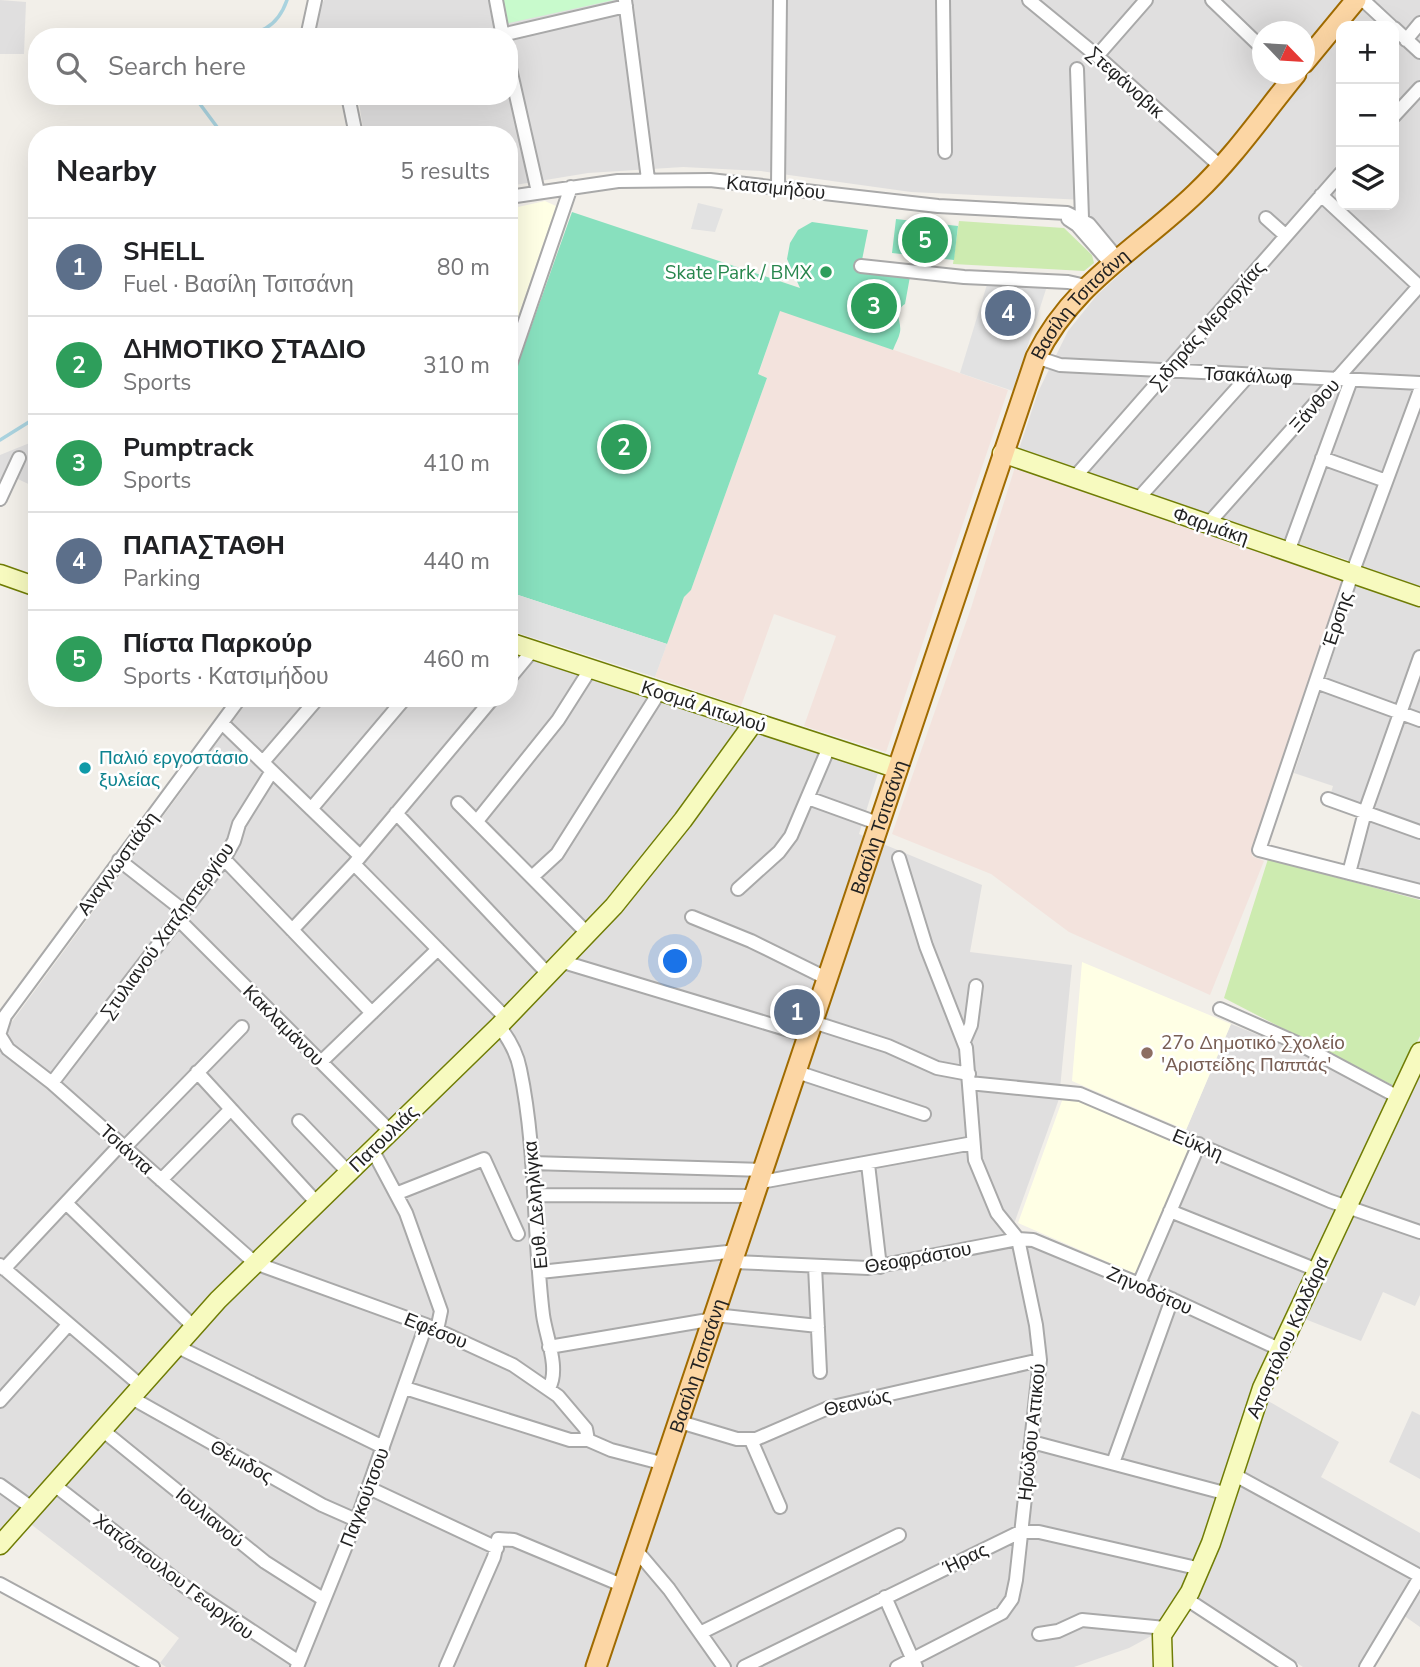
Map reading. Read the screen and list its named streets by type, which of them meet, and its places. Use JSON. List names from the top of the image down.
{
  "streets": {
    "main road": ["Βασίλη Τσιτσάνη"],
    "street": [
      "Στεφάνοβικ",
      "Κατσιμήδου",
      "Σιδηράς Μεραρχίας",
      "Τσακάλωφ",
      "Ξάνθου",
      "Φαρμάκη",
      "Έρσης",
      "Κοσμά Αιτωλού",
      "Αναγνωστιάδη",
      "Στυλιανού Χατζηστεργίου",
      "Κακλαμάνου",
      "Πατουλιάς",
      "Εύκλη",
      "Τσιάντα",
      "Ευθ. Δεληλίγκα",
      "Θεοφράστου",
      "Ζηνοδότου",
      "Εφέσου",
      "Αποστόλου Καλδάρα",
      "Θεανώς",
      "Ηρώδου Αττικού",
      "Θέμιδος",
      "Παγκούτσου",
      "Ιουλιανού",
      "Ήρας",
      "Χατζόπουλου Γεωργίου"
    ]
  },
  "crossings": [
    ["Στεφάνοβικ", "Βασίλη Τσιτσάνη"],
    ["Βασίλη Τσιτσάνη", "Τσακάλωφ"],
    ["Βασίλη Τσιτσάνη", "Φαρμάκη"],
    ["Βασίλη Τσιτσάνη", "Κοσμά Αιτωλού"],
    ["Βασίλη Τσιτσάνη", "Εύκλη"],
    ["Βασίλη Τσιτσάνη", "Θεοφράστου"],
    ["Σιδηράς Μεραρχίας", "Τσακάλωφ"],
    ["Σιδηράς Μεραρχίας", "Φαρμάκη"],
    ["Τσακάλωφ", "Ξάνθου"],
    ["Ξάνθου", "Φαρμάκη"],
    ["Φαρμάκη", "Έρσης"],
    ["Κοσμά Αιτωλού", "Πατουλιάς"],
    ["Αναγνωστιάδη", "Κακλαμάνου"],
    ["Αναγνωστιάδη", "Τσιάντα"],
    ["Αναγνωστιάδη", "Ευθ. Δεληλίγκα"],
    ["Στυλιανού Χατζηστεργίου", "Κακλαμάνου"],
    ["Στυλιανού Χατζηστεργίου", "Τσιάντα"],
    ["Στυλιανού Χατζηστεργίου", "Ευθ. Δεληλίγκα"],
    ["Κακλαμάνου", "Πατουλιάς"],
    ["Πατουλιάς", "Εύκλη"],
    ["Πατουλιάς", "Τσιάντα"],
    ["Πατουλιάς", "Ευθ. Δεληλίγκα"],
    ["Πατουλιάς", "Εφέσου"],
    ["Πατουλιάς", "Θέμιδος"],
    ["Πατουλιάς", "Ιουλιανού"],
    ["Πατουλιάς", "Χατζόπουλου Γεωργίου"],
    ["Εύκλη", "Αποστόλου Καλδάρα"],
    ["Εύκλη", "Ηρώδου Αττικού"],
    ["Τσιάντα", "Εφέσου"],
    ["Ευθ. Δεληλίγκα", "Θεοφράστου"],
    ["Ευθ. Δεληλίγκα", "Εφέσου"],
    ["Θεοφράστου", "Ζηνοδότου"],
    ["Θεοφράστου", "Ηρώδου Αττικού"],
    ["Ζηνοδότου", "Αποστόλου Καλδάρα"],
    ["Ζηνοδότου", "Ηρώδου Αττικού"],
    ["Εφέσου", "Παγκούτσου"],
    ["Θεανώς", "Ηρώδου Αττικού"],
    ["Ηρώδου Αττικού", "Ήρας"],
    ["Θέμιδος", "Παγκούτσου"],
    ["Παγκούτσου", "Ιουλιανού"],
    ["Παγκούτσου", "Χατζόπουλου Γεωργίου"]
  ],
  "places": ["Skate Park / BMX", "Παλιό εργοστάσιο ξυλείας", "27ο Δημοτικό Σχολείο 'Αριστείδης Παππάς'"],
  "north": "bottom right",
  "page": {
    "map_buttons": ["+", "−"],
    "search": "Search here",
    "heading": ["Nearby", "5 results"],
    "pins": [
      "5",
      "3",
      "4",
      "2",
      "1"
    ],
    "list": [
      {
        "mark": "1",
        "name": "SHELL",
        "note": "Fuel · Βασίλη Τσιτσάνη",
        "value": "80 m"
      },
      {
        "mark": "2",
        "name": "ΔΗΜΟΤΙΚΟ ΣΤΑΔΙΟ",
        "note": "Sports",
        "value": "310 m"
      },
      {
        "mark": "3",
        "name": "Pumptrack",
        "note": "Sports",
        "value": "410 m"
      },
      {
        "mark": "4",
        "name": "ΠΑΠΑΣΤΑΘΗ",
        "note": "Parking",
        "value": "440 m"
      },
      {
        "mark": "5",
        "name": "Πίστα Παρκούρ",
        "note": "Sports · Κατσιμήδου",
        "value": "460 m"
      }
    ]
  }
}
